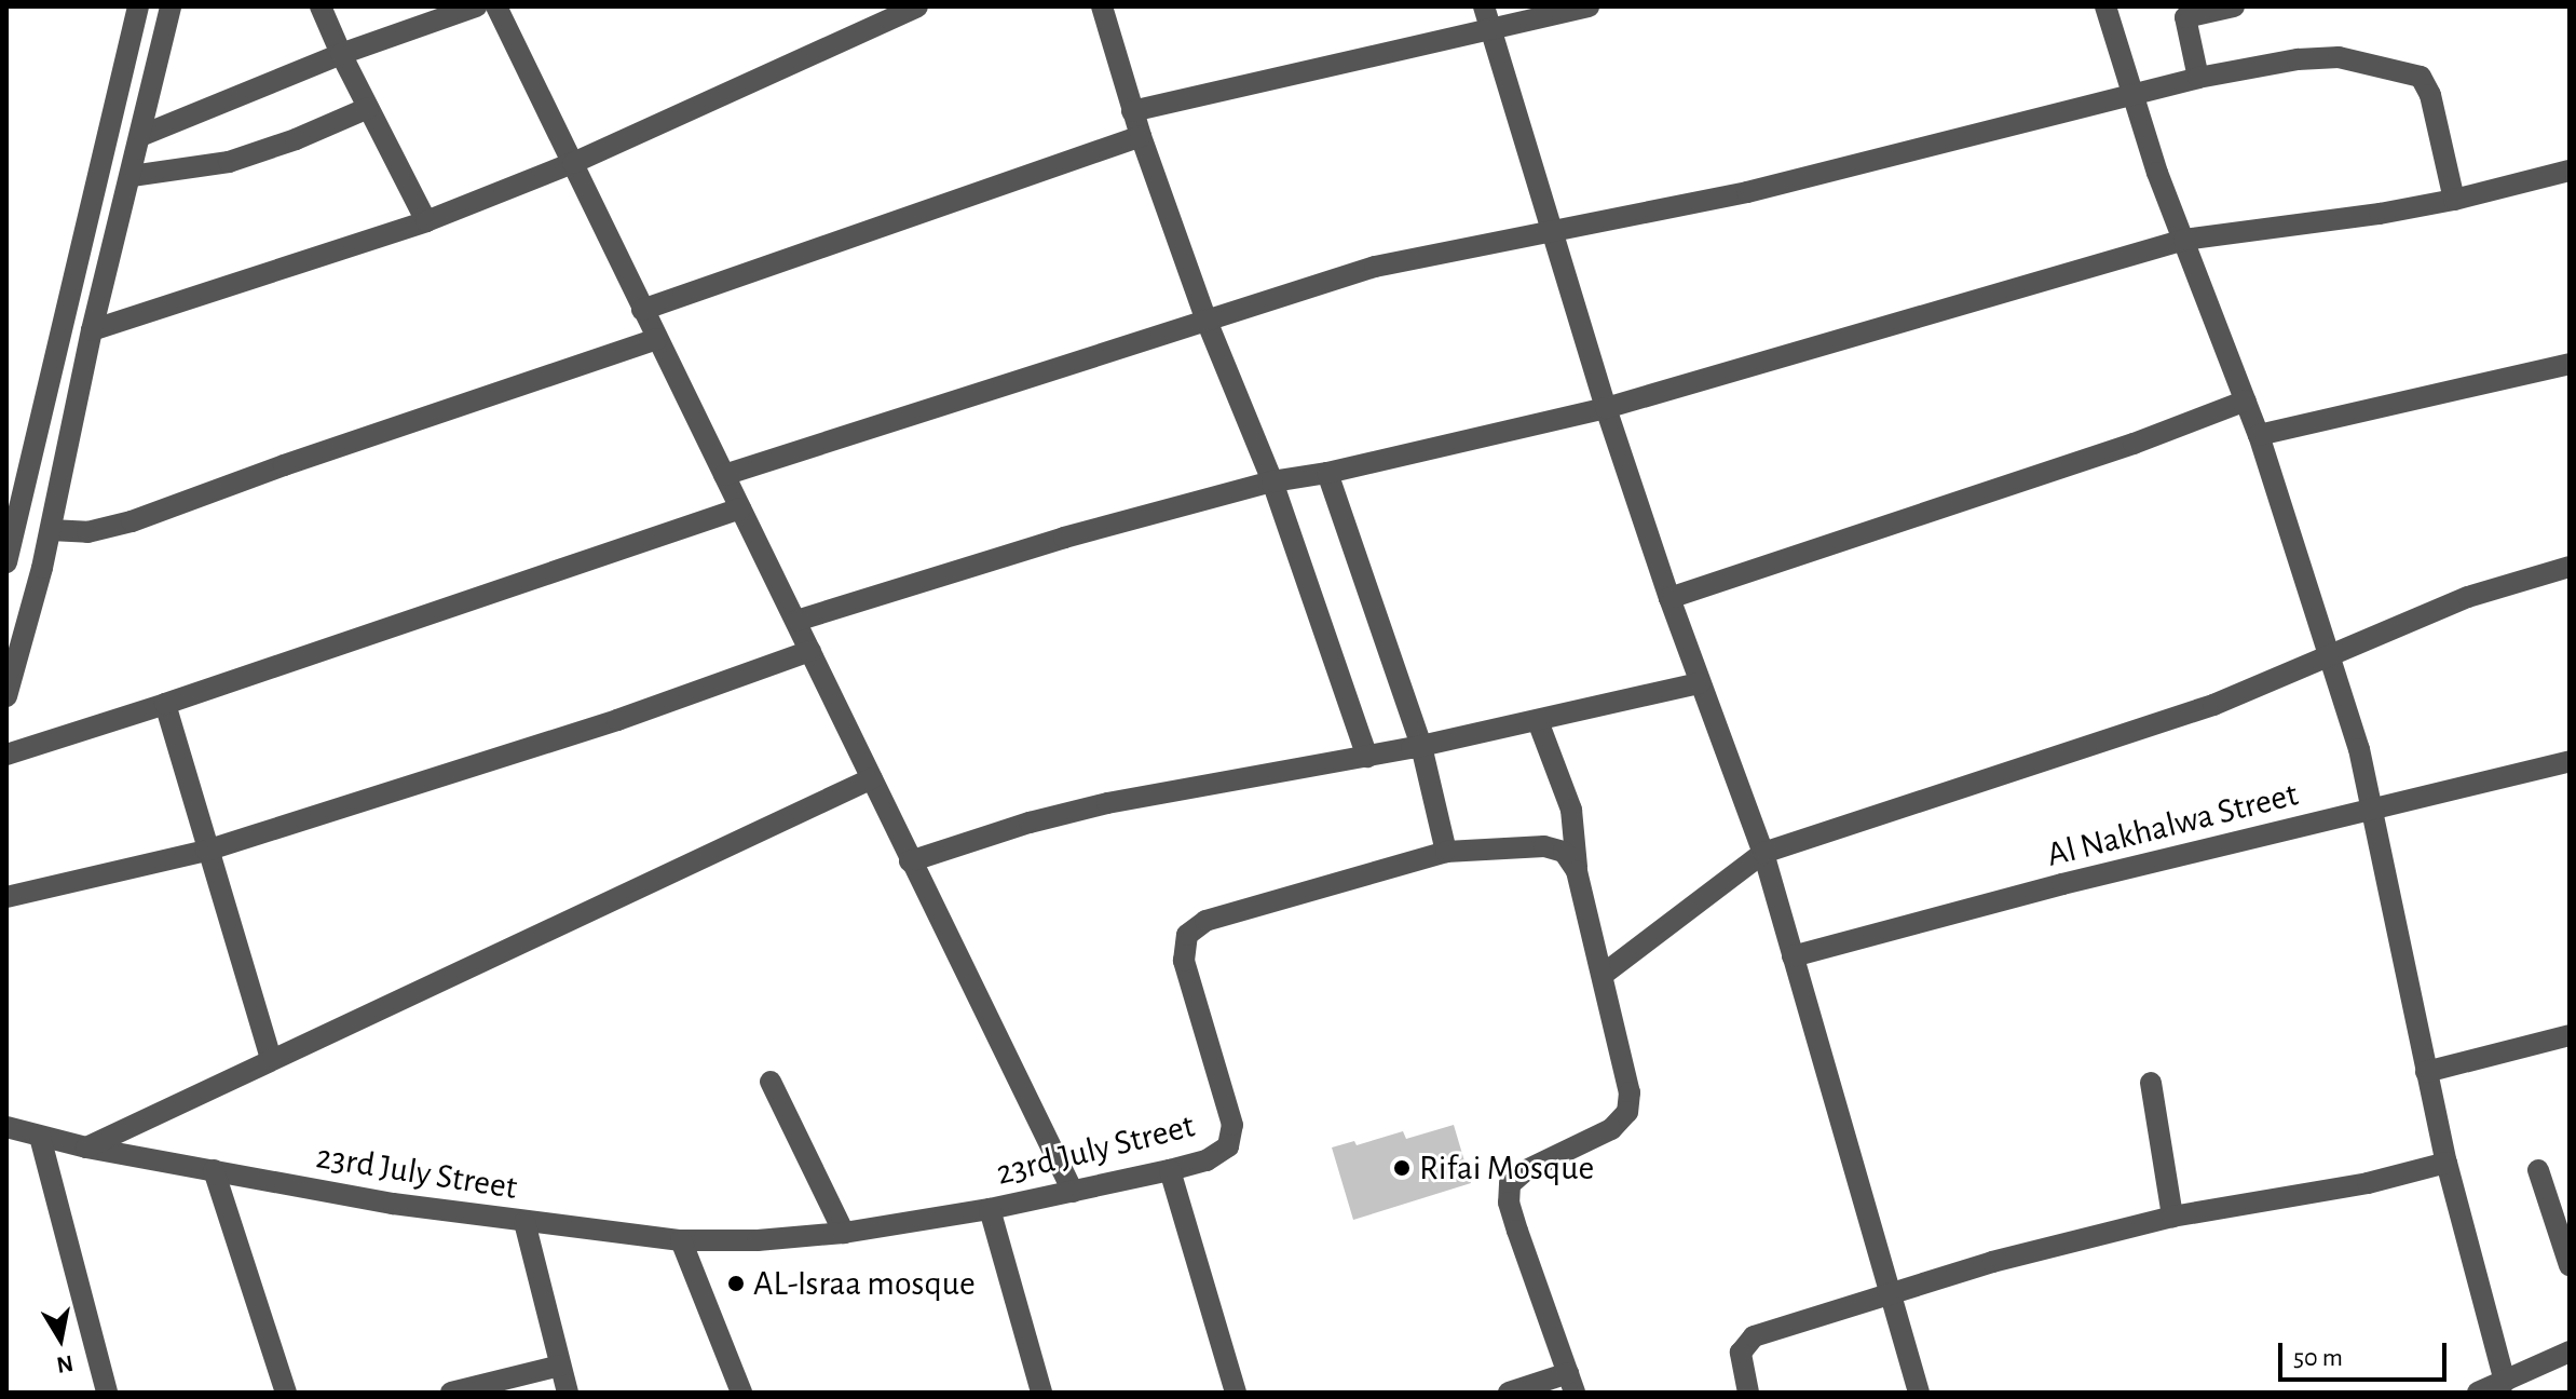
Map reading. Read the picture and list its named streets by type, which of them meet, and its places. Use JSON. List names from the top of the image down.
{
  "streets": {
    "street": ["Al Nakhalwa Street", "23rd July Street"]
  },
  "places": ["Rifai Mosque", "AL-Israa mosque"],
  "scale_bar": "50 m",
  "north": "bottom"
}
